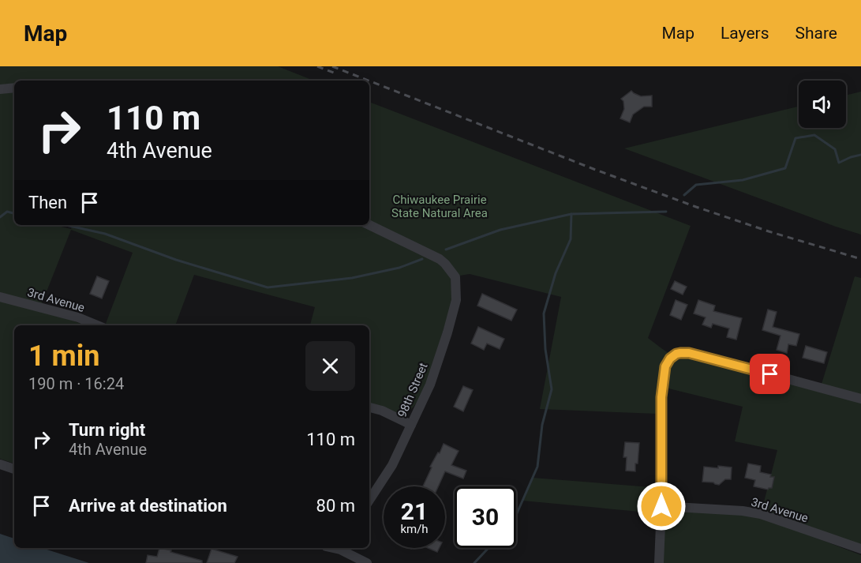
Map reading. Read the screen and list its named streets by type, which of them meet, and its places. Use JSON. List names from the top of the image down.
{
  "streets": {
    "street": ["3rd Avenue", "98th Street"]
  },
  "parks": ["Chiwaukee Prairie State Natural Area"],
  "page": {
    "header": "Map",
    "nav": ["Map", "Layers", "Share"],
    "turn": ["110 m", "4th Avenue"],
    "then": "Then",
    "heading": ["1 min", "190 m · 16:24"],
    "list": [
      {
        "name": "Turn right",
        "note": "4th Avenue",
        "value": "110 m"
      },
      {
        "name": "Arrive at destination",
        "value": "80 m"
      }
    ],
    "speed": "21 km/h",
    "limit": "30"
  }
}
